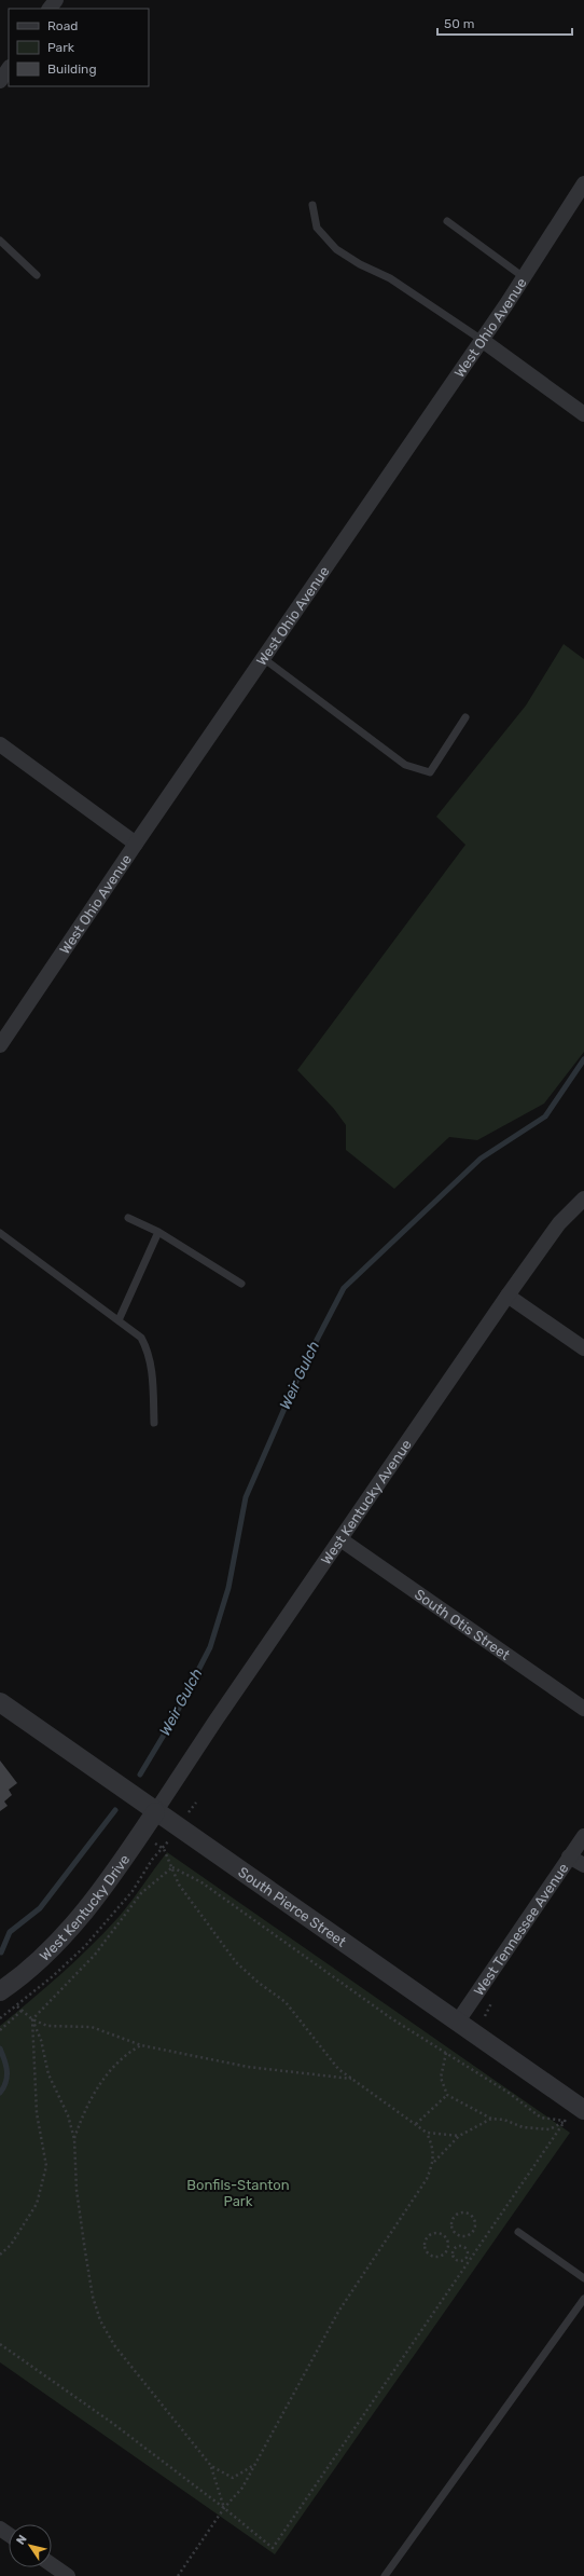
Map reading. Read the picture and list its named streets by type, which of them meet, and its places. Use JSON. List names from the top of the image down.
{
  "streets": {
    "street": [
      "West Ohio Avenue",
      "West Kentucky Avenue",
      "South Otis Street",
      "West Kentucky Drive",
      "South Pierce Street",
      "West Tennessee Avenue"
    ]
  },
  "crossings": [
    ["West Kentucky Avenue", "South Otis Street"],
    ["West Kentucky Avenue", "West Kentucky Drive"],
    ["West Kentucky Avenue", "South Pierce Street"],
    ["West Kentucky Drive", "South Pierce Street"],
    ["South Pierce Street", "West Tennessee Avenue"]
  ],
  "water": ["Weir Gulch"],
  "parks": ["Bonfils-Stanton Park"],
  "legend": ["Road", "Park", "Building"],
  "scale_bar": "50 m",
  "north": "top left"
}
